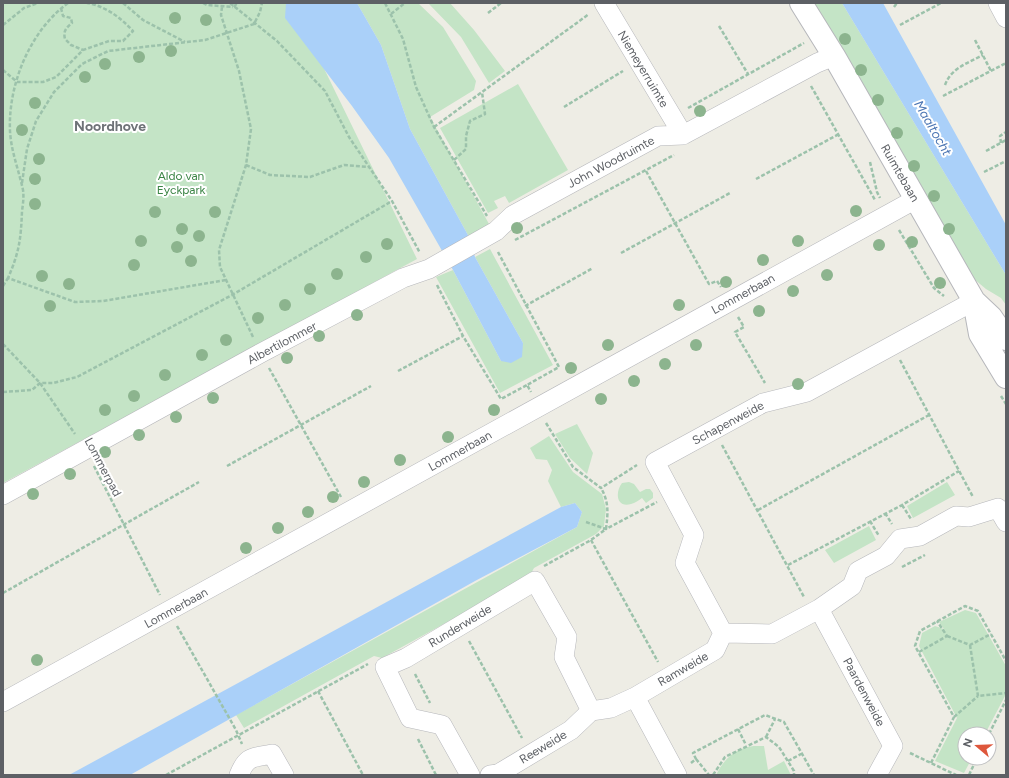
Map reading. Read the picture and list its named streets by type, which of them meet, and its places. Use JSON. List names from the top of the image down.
{
  "streets": {
    "street": [
      "Niemeyerruimte",
      "John Woodruimte",
      "Ruimtebaan",
      "Lommerbaan",
      "Albertilommer",
      "Schapenweide",
      "Runderweide",
      "Ramweide",
      "Paardenweide",
      "Reeweide"
    ],
    "path": ["Lommerpad"]
  },
  "crossings": [
    ["Niemeyerruimte", "John Woodruimte"],
    ["John Woodruimte", "Ruimtebaan"],
    ["John Woodruimte", "Albertilommer"],
    ["Ruimtebaan", "Lommerbaan"],
    ["Ruimtebaan", "Schapenweide"],
    ["Lommerbaan", "Lommerpad"],
    ["Albertilommer", "Lommerpad"],
    ["Ramweide", "Reeweide"]
  ],
  "districts": ["Noordhove"],
  "water": ["Maaltocht"],
  "parks": ["Aldo van Eyckpark"],
  "north": "left"
}
